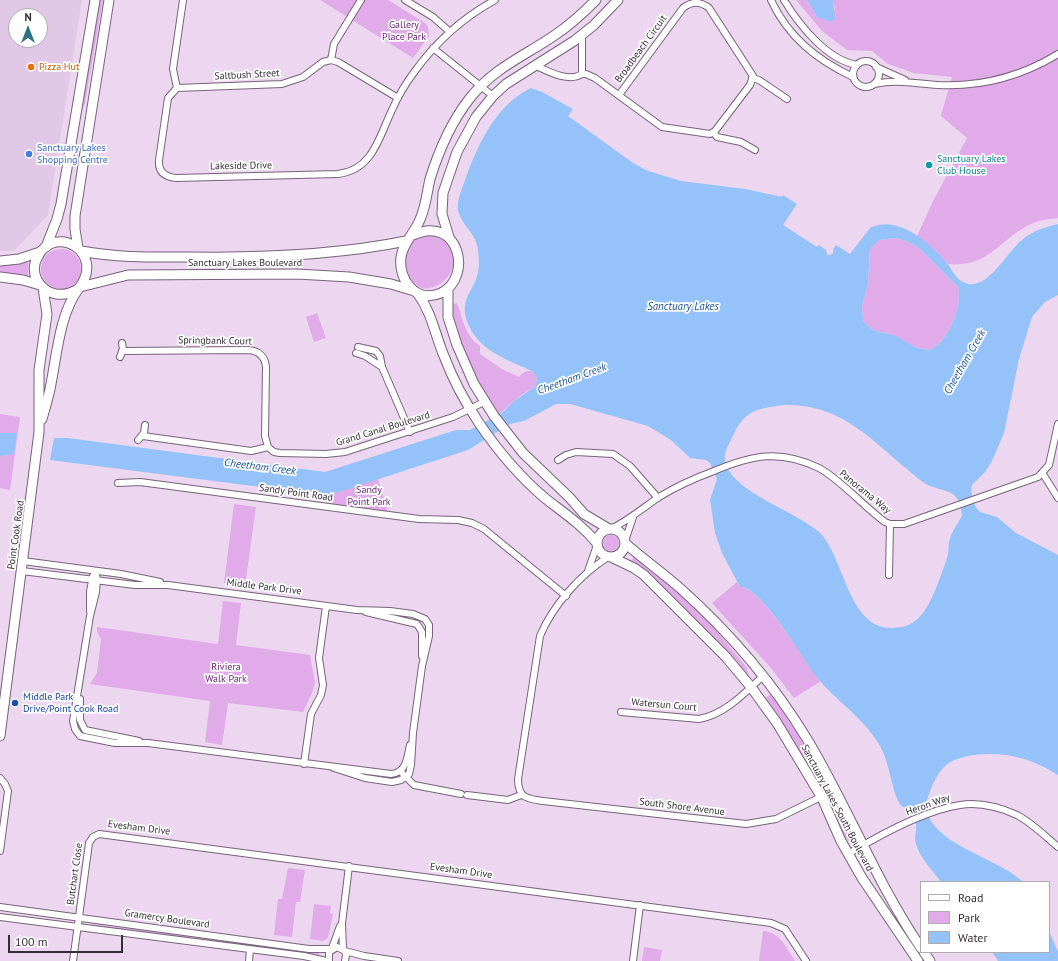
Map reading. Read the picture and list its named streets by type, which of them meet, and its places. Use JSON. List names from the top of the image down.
{
  "streets": {
    "street": [
      "Broadbeach Circuit",
      "Saltbush Street",
      "Lakeside Drive",
      "Sanctuary Lakes Boulevard",
      "Springbank Court",
      "Grand Canal Boulevard",
      "Panorama Way",
      "Sandy Point Road",
      "Point Cook Road",
      "Middle Park Drive",
      "Watersun Court",
      "Heron Way",
      "South Shore Avenue",
      "Sanctuary Lakes South Boulevard",
      "Evesham Drive",
      "Butchart Close",
      "Gramercy Boulevard"
    ]
  },
  "crossings": [
    ["Saltbush Street", "Lakeside Drive"],
    ["Sanctuary Lakes Boulevard", "Point Cook Road"],
    ["Springbank Court", "Grand Canal Boulevard"],
    ["Panorama Way", "Sanctuary Lakes South Boulevard"],
    ["Point Cook Road", "Middle Park Drive"],
    ["Watersun Court", "Sanctuary Lakes South Boulevard"],
    ["Heron Way", "Sanctuary Lakes South Boulevard"],
    ["South Shore Avenue", "Sanctuary Lakes South Boulevard"],
    ["Evesham Drive", "Butchart Close"],
    ["Butchart Close", "Gramercy Boulevard"]
  ],
  "water": ["Sanctuary Lakes", "Cheetham Creek"],
  "parks": ["Gallery Place Park", "Sandy Point Park", "Riviera Walk Park"],
  "places": [
    "Pizza Hut",
    "Sanctuary Lakes Shopping Centre",
    "Sanctuary Lakes Club House",
    "Middle Park Drive/Point Cook Road"
  ],
  "legend": ["Road", "Park", "Water"],
  "scale_bar": "100 m",
  "north": "top"
}
